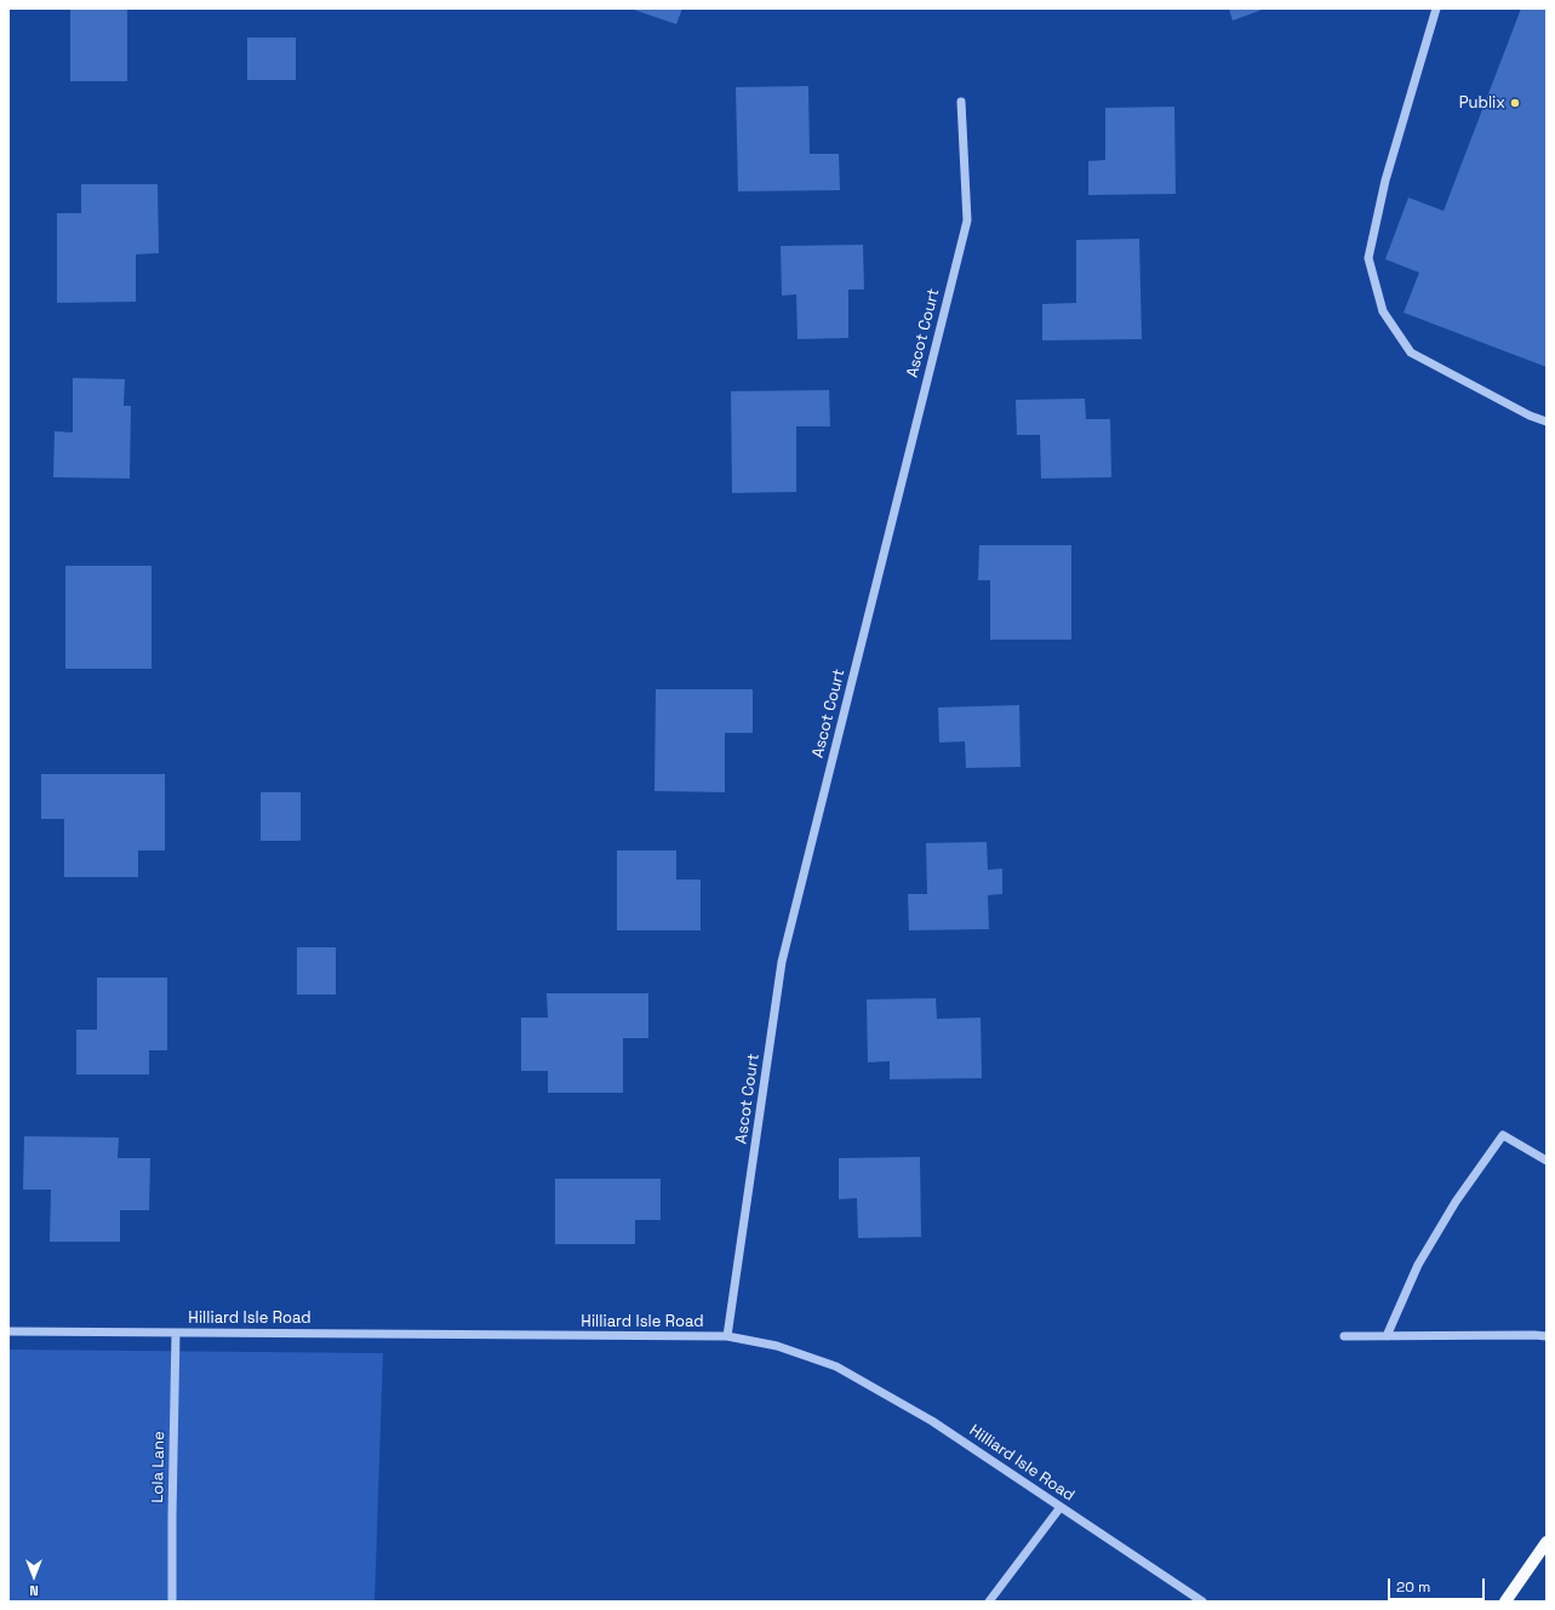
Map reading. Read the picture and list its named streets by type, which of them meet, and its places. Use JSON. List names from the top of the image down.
{
  "streets": {
    "street": ["Ascot Court", "Hilliard Isle Road", "Lola Lane"]
  },
  "crossings": [
    ["Ascot Court", "Hilliard Isle Road"],
    ["Hilliard Isle Road", "Lola Lane"]
  ],
  "places": ["Publix"],
  "scale_bar": "20 m",
  "north": "bottom"
}
